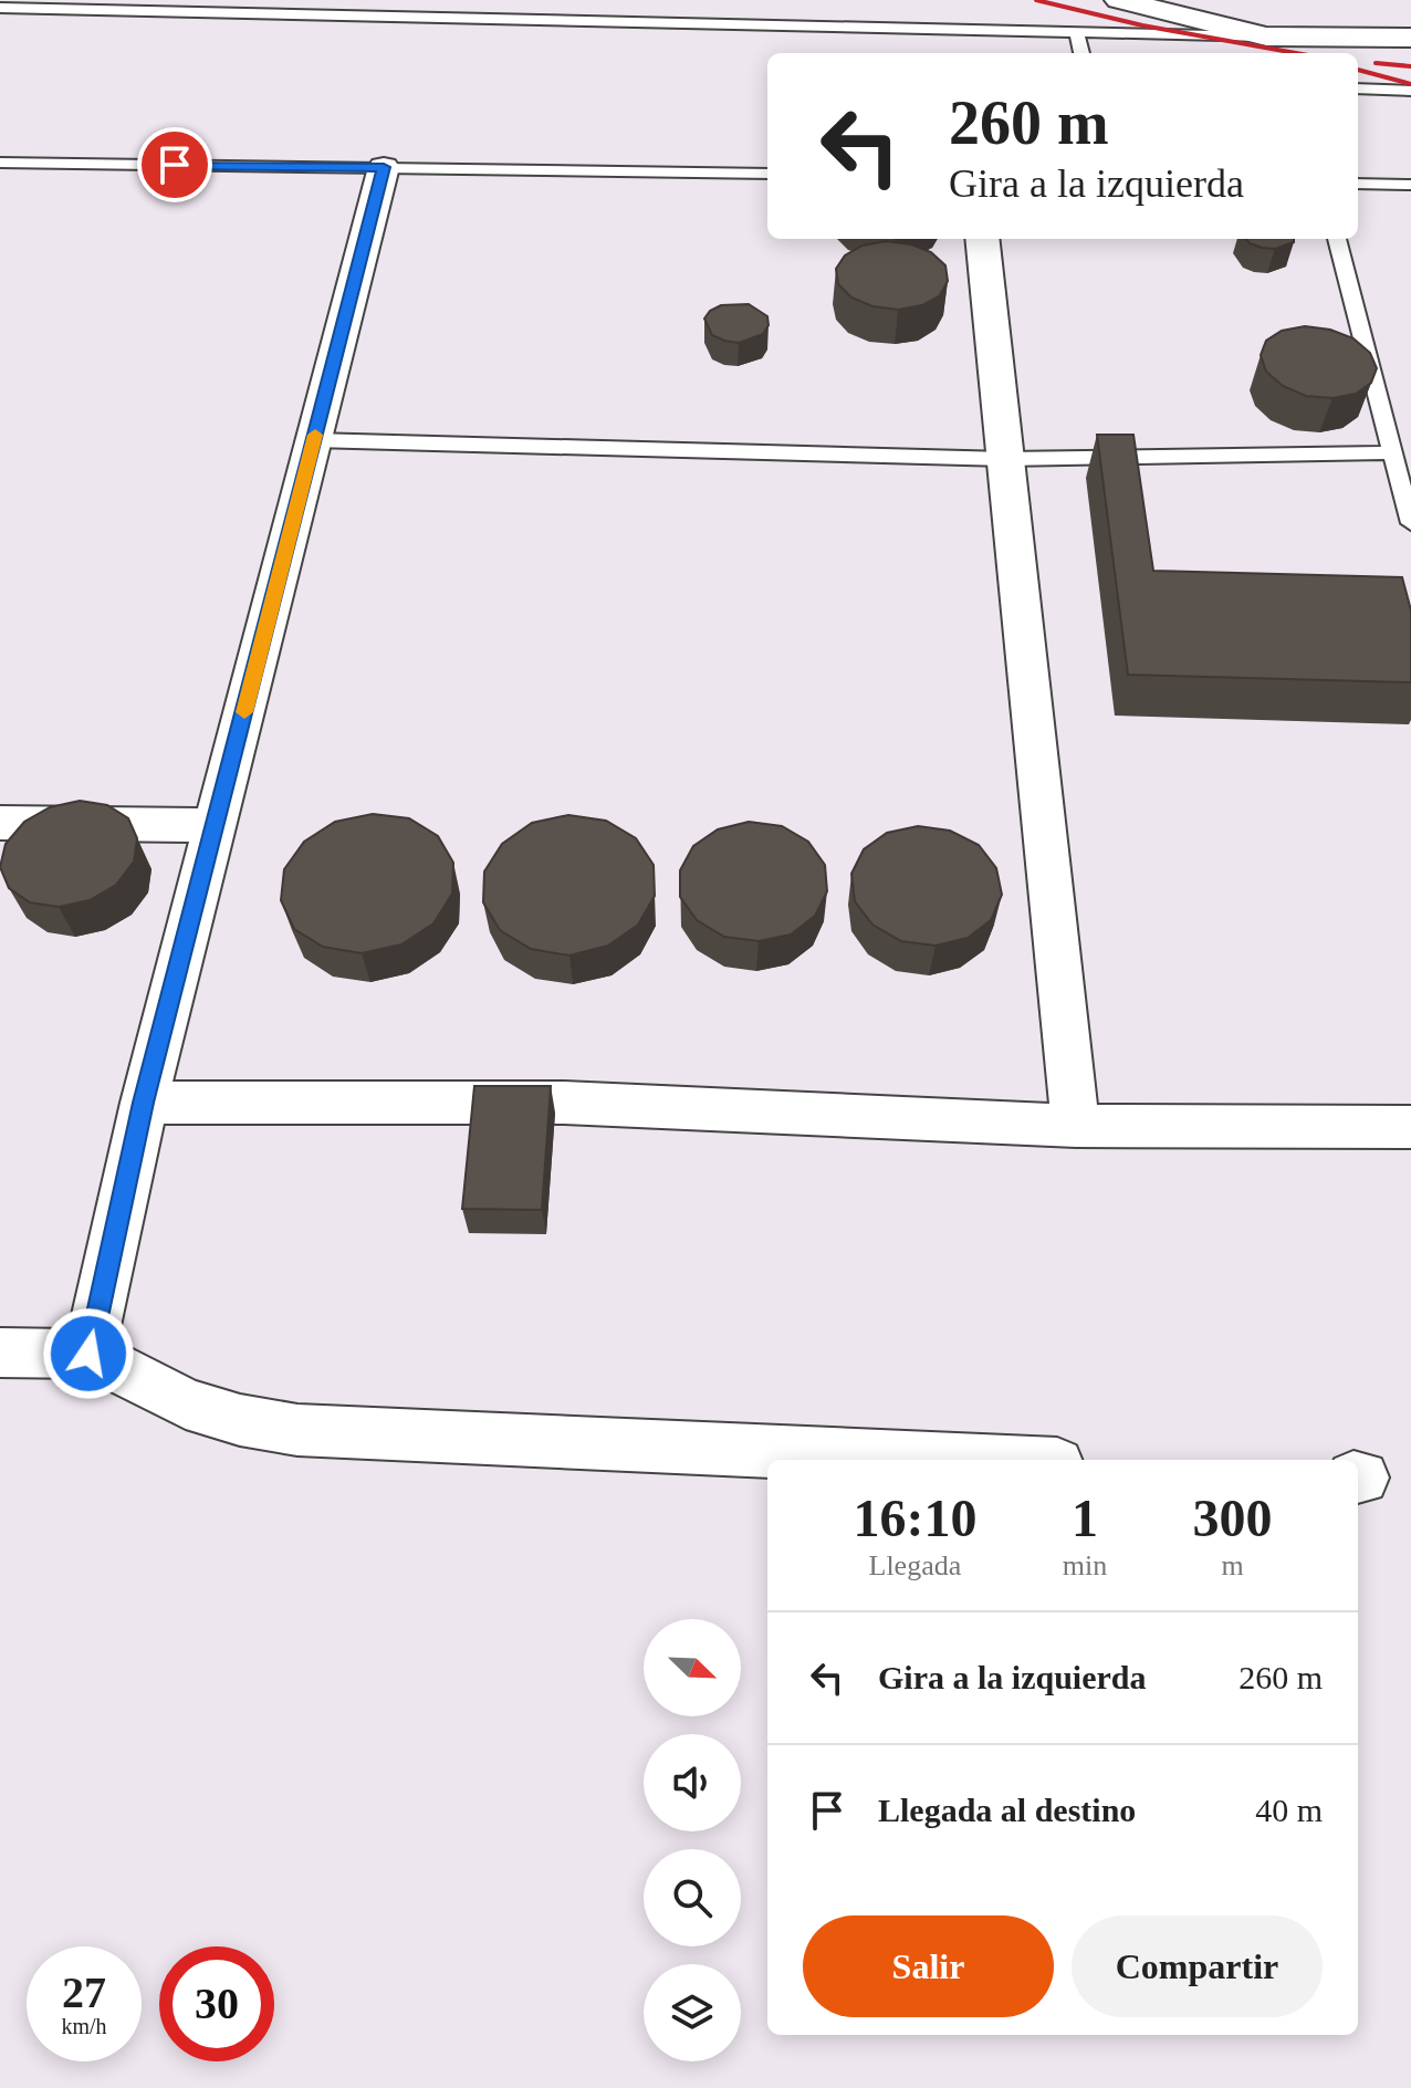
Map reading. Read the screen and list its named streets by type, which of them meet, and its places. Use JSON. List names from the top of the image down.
{
  "north": "bottom right",
  "page": {
    "turn": ["260 m", "Gira a la izquierda"],
    "eta": [
      "16:10",
      "Llegada",
      "1",
      "min",
      "300",
      "m"
    ],
    "list": [
      {
        "name": "Gira a la izquierda",
        "value": "260 m"
      },
      {
        "name": "Llegada al destino",
        "value": "40 m"
      }
    ],
    "buttons": ["Salir", "Compartir"],
    "speed": "27 km/h",
    "limit": "30"
  }
}
